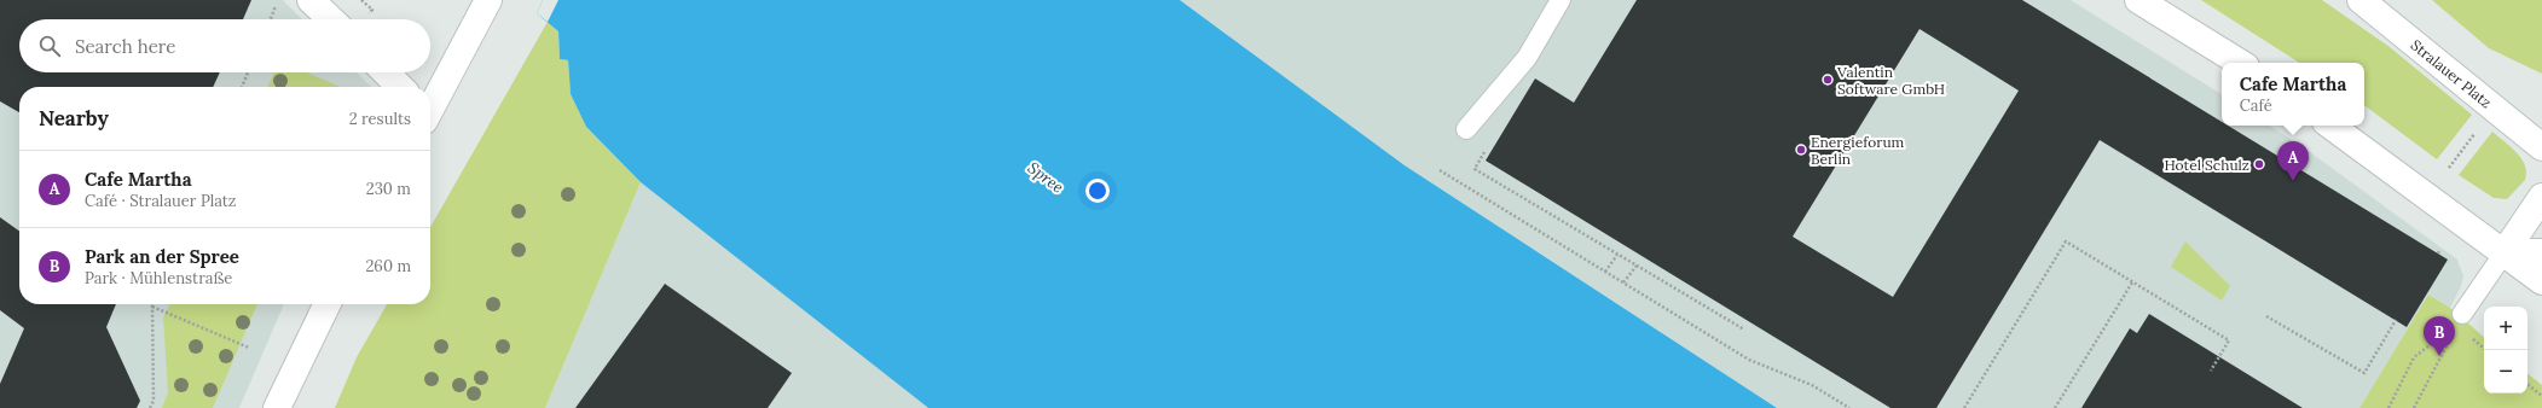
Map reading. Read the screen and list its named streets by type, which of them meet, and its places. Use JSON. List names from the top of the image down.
{
  "streets": {
    "main road": ["Stralauer Platz"]
  },
  "water": ["Spree"],
  "places": ["Valentin Software GmbH", "Energieforum Berlin", "Hotel Schulz"],
  "page": {
    "search": "Search here",
    "popup": ["Cafe Martha", "Café"],
    "heading": ["Nearby", "2 results"],
    "pins": ["A", "B"],
    "list": [
      {
        "mark": "A",
        "name": "Cafe Martha",
        "note": "Café · Stralauer Platz",
        "value": "230 m"
      },
      {
        "mark": "B",
        "name": "Park an der Spree",
        "note": "Park · Mühlenstraße",
        "value": "260 m"
      }
    ],
    "map_buttons": ["+", "−"]
  }
}
